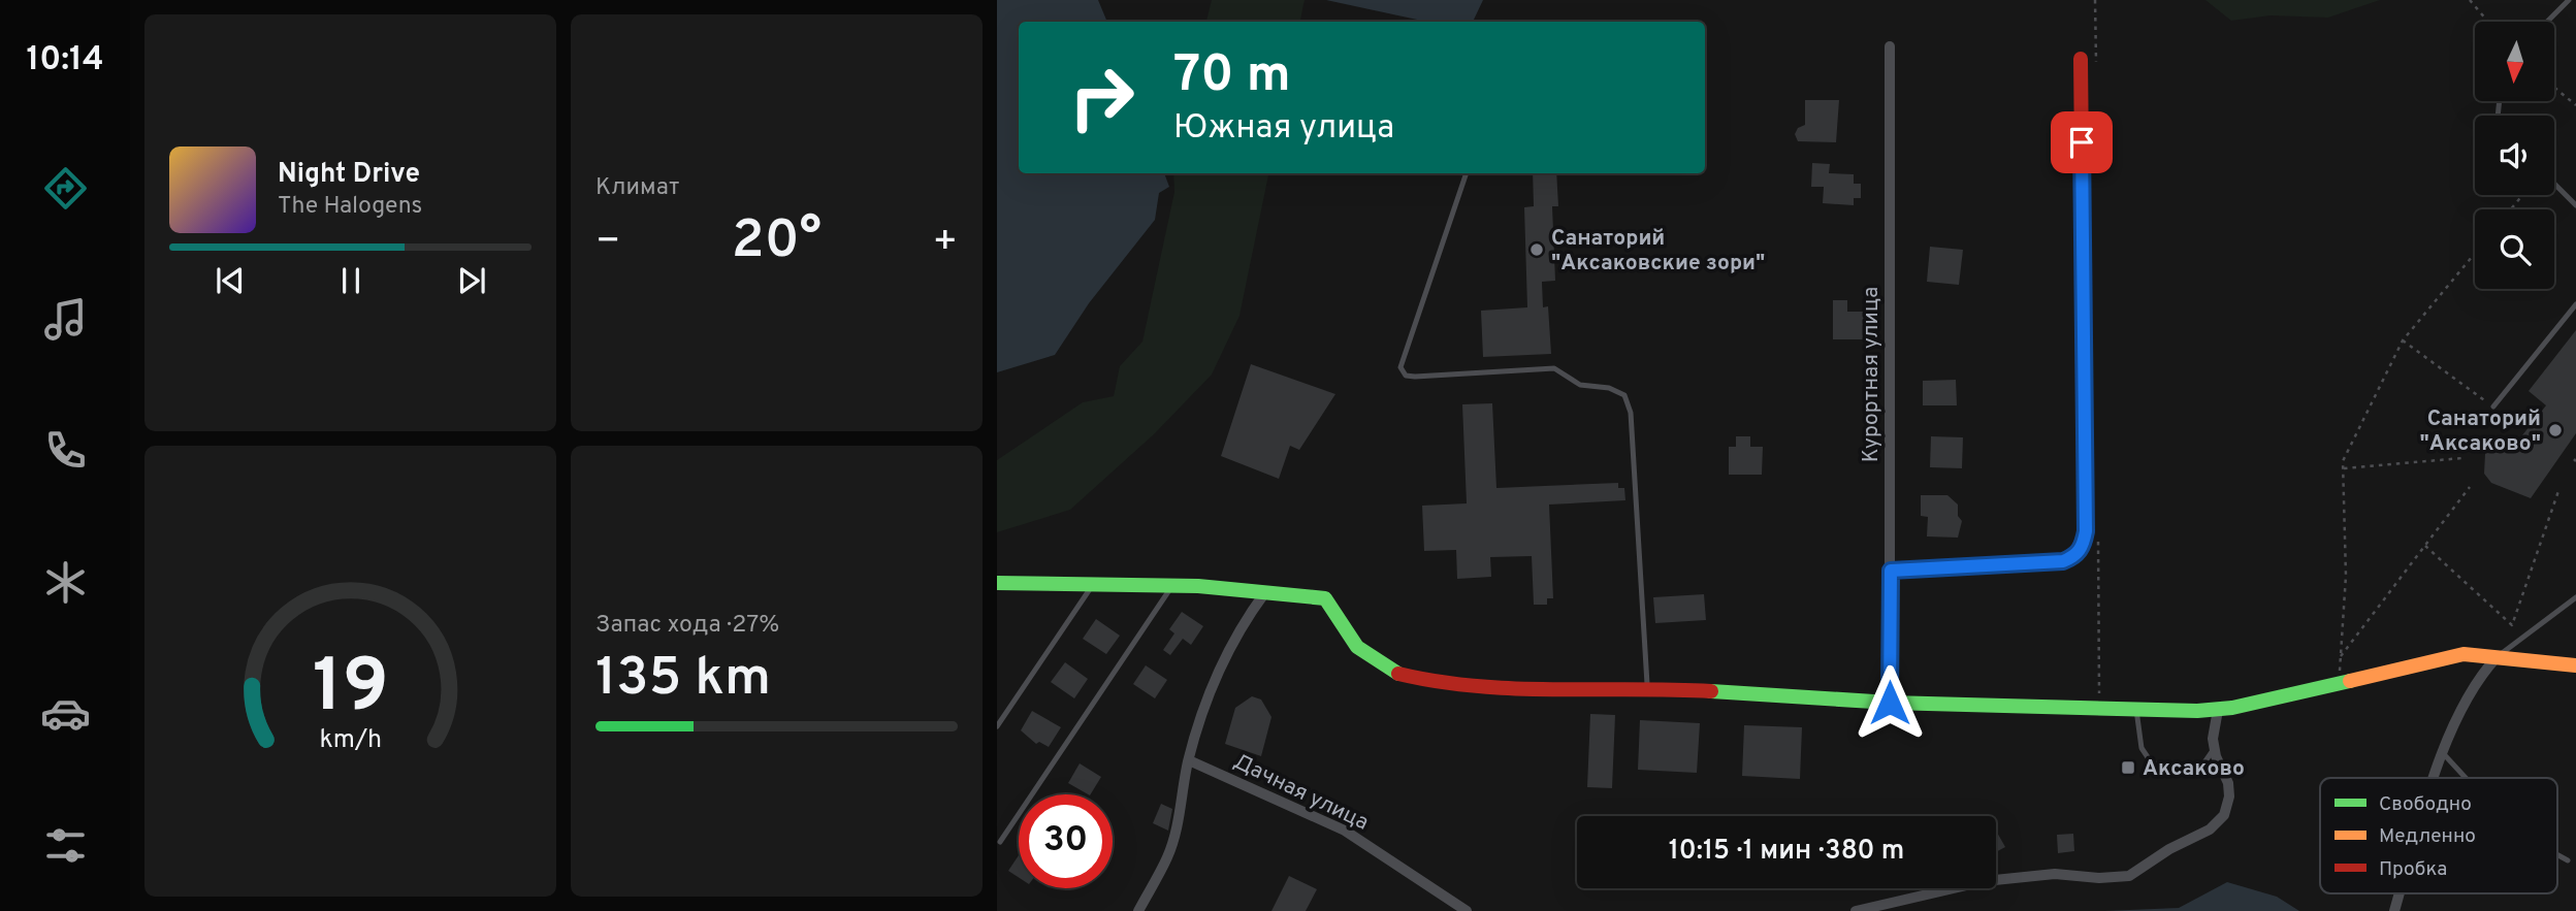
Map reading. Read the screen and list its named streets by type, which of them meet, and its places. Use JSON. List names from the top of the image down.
{
  "streets": {
    "street": ["Курортная улица", "Дачная улица"]
  },
  "places": {
    "other": ["Санаторий \"Аксаковские зори\"", "Санаторий \"Аксаково\""],
    "transit": ["Аксаково"]
  },
  "legend": ["Свободно", "Медленно", "Пробка"],
  "north": "bottom",
  "page": {
    "tabs": "10:14",
    "tile": [
      "Климат",
      ["Запас хода · 27%", "135 km"]
    ],
    "turn": ["70 m", "Южная улица"],
    "song": ["Night Drive", "The Halogens"],
    "heat": ["−", "20°", "+"],
    "limit": "30",
    "trip": "10:15 · 1 мин · 380 m",
    "gauge": ["19", "km/h"]
  }
}
